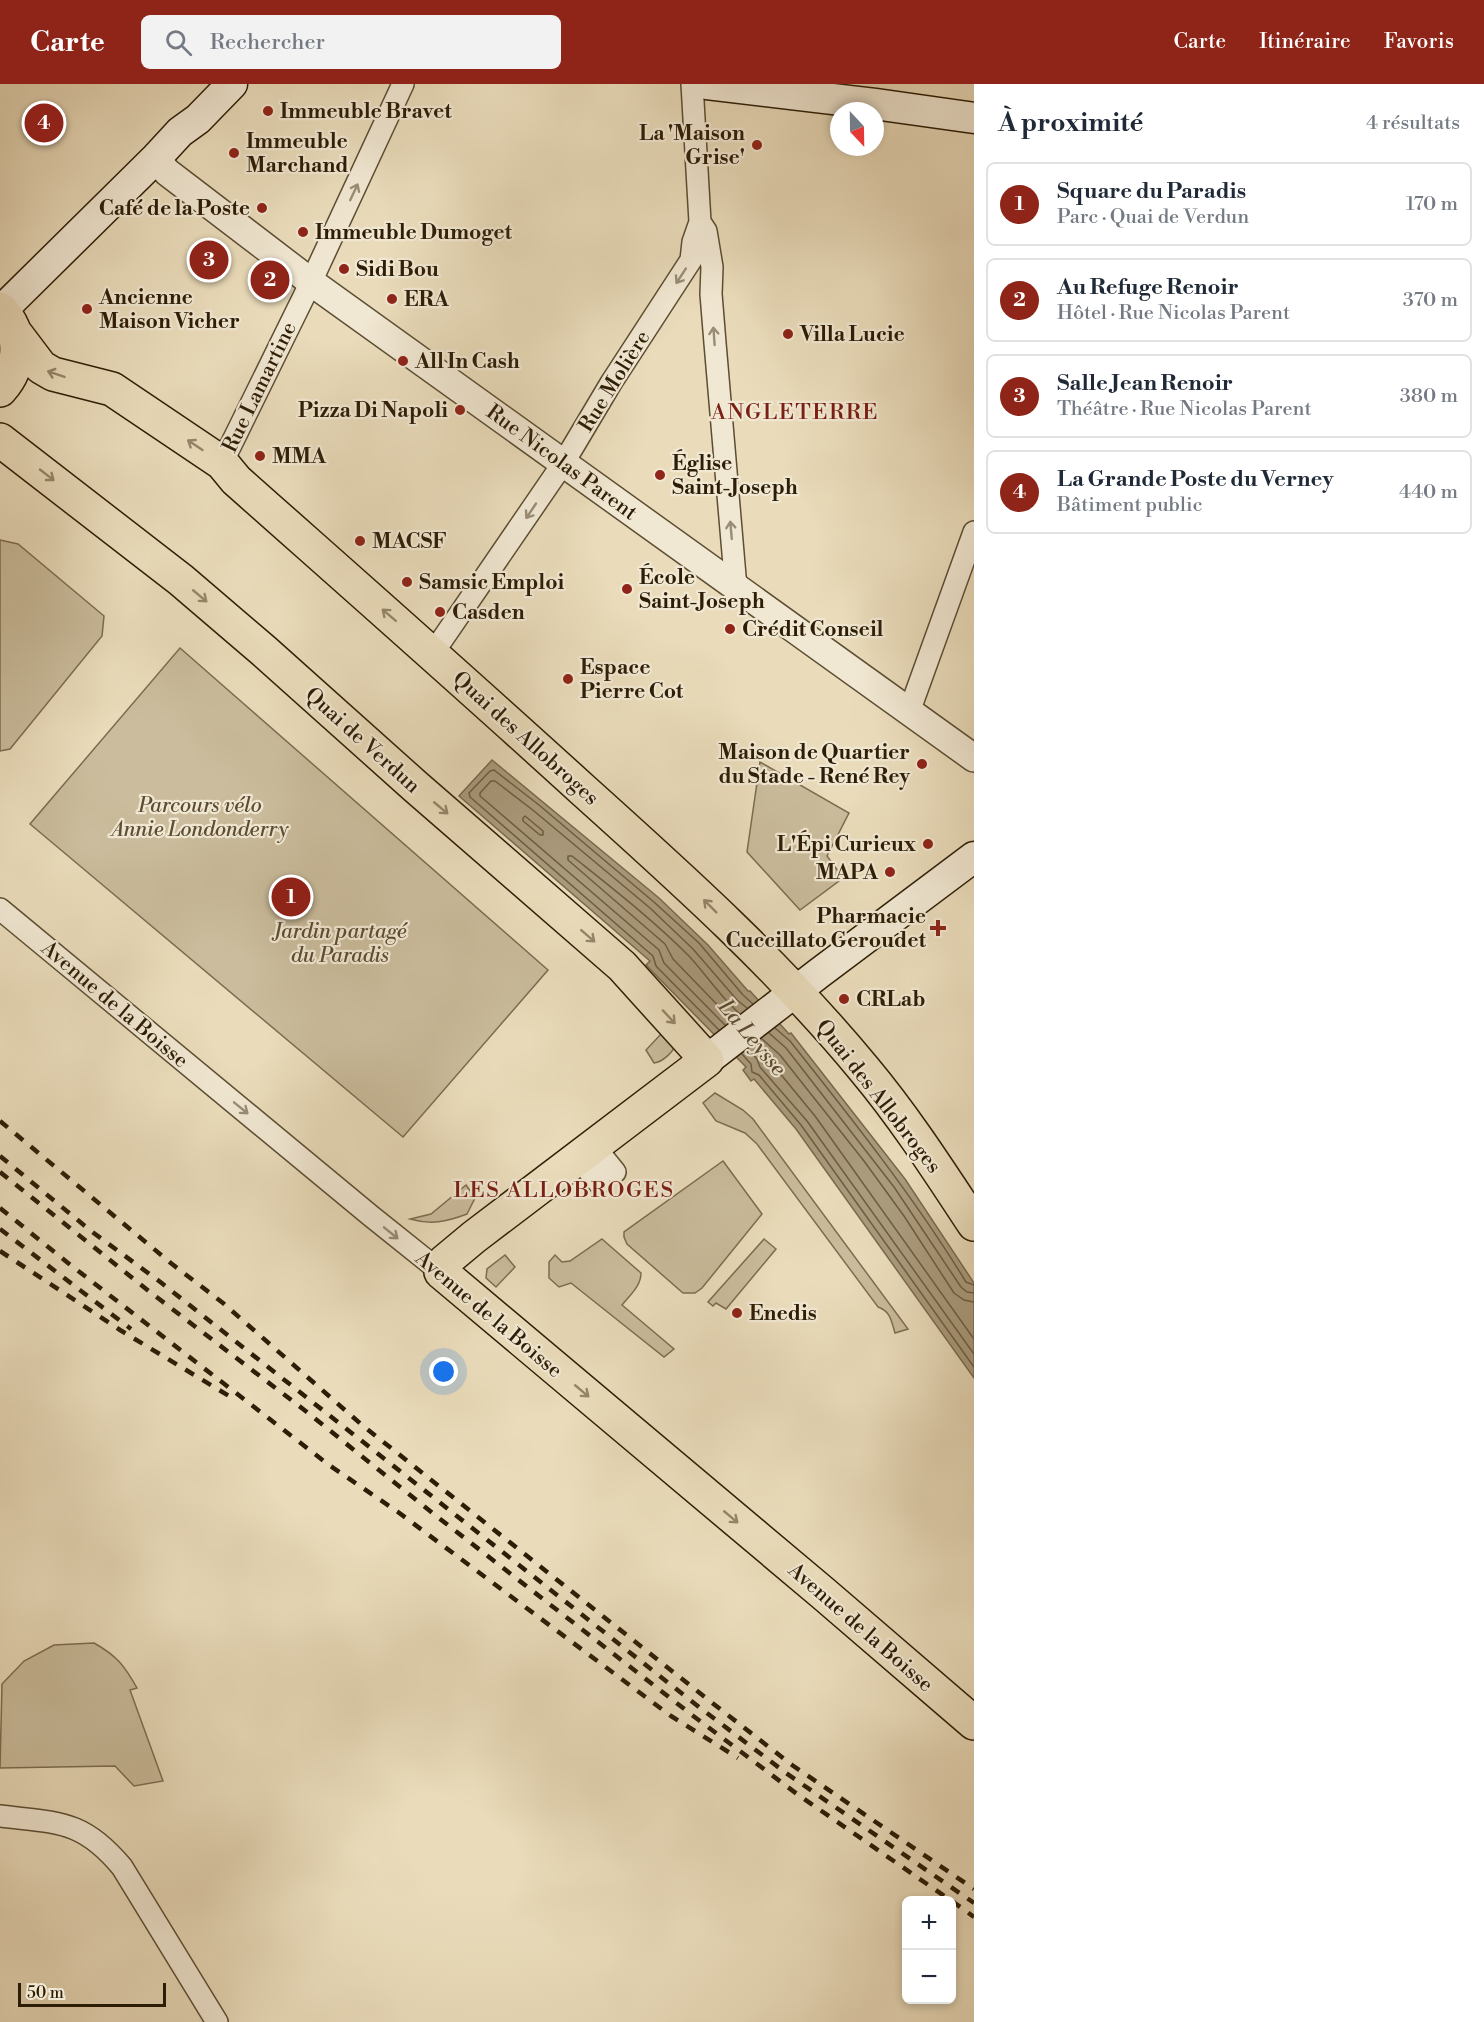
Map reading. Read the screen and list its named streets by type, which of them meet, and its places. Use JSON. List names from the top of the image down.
{
  "streets": {
    "main road": ["Quai des Allobroges", "Quai de Verdun", "Avenue de la Boisse"],
    "street": ["Rue Molière", "Rue Lamartine", "Rue Nicolas Parent"]
  },
  "crossings": [
    ["Rue Molière", "Rue Nicolas Parent"],
    ["Rue Molière", "Quai des Allobroges"],
    ["Rue Lamartine", "Rue Nicolas Parent"],
    ["Rue Lamartine", "Quai des Allobroges"]
  ],
  "one_way": [
    "Rue Molière",
    "Rue Lamartine",
    "Quai des Allobroges",
    "Quai de Verdun",
    "Avenue de la Boisse"
  ],
  "districts": ["ANGLETERRE", "LES ALLOBROGES"],
  "water": ["La Leysse"],
  "parks": ["Parcours vélo Annie Londonderry", "Jardin partagé du Paradis"],
  "places": {
    "other": [
      "Immeuble Bravet",
      "La 'Maison Grise'",
      "Immeuble Marchand",
      "Café de la Poste",
      "Immeuble Dumoget",
      "Sidi Bou",
      "ERA",
      "Ancienne Maison Vicher",
      "Villa Lucie",
      "All In Cash",
      "Pizza Di Napoli",
      "MMA",
      "Église Saint-Joseph",
      "MACSF",
      "Samsic Emploi",
      "École Saint-Joseph",
      "Casden",
      "Crédit Conseil",
      "Espace Pierre Cot",
      "Maison de Quartier du Stade - René Rey",
      "L'Épi Curieux",
      "MAPA",
      "CRLab",
      "Enedis"
    ],
    "health": ["Pharmacie Cuccillato Geroudet"]
  },
  "scale_bar": "50 m",
  "north": "bottom",
  "page": {
    "header": "Carte",
    "search": "Rechercher",
    "nav": ["Carte", "Itinéraire", "Favoris"],
    "heading": ["À proximité", "4 résultats"],
    "pins": [
      "4",
      "3",
      "2",
      "1"
    ],
    "list": [
      {
        "mark": "1",
        "name": "Square du Paradis",
        "note": "Parc · Quai de Verdun",
        "value": "170 m"
      },
      {
        "mark": "2",
        "name": "Au Refuge Renoir",
        "note": "Hôtel · Rue Nicolas Parent",
        "value": "370 m"
      },
      {
        "mark": "3",
        "name": "Salle Jean Renoir",
        "note": "Théâtre · Rue Nicolas Parent",
        "value": "380 m"
      },
      {
        "mark": "4",
        "name": "La Grande Poste du Verney",
        "note": "Bâtiment public",
        "value": "440 m"
      }
    ],
    "map_buttons": ["+", "−"],
    "scale": "50 m"
  }
}
